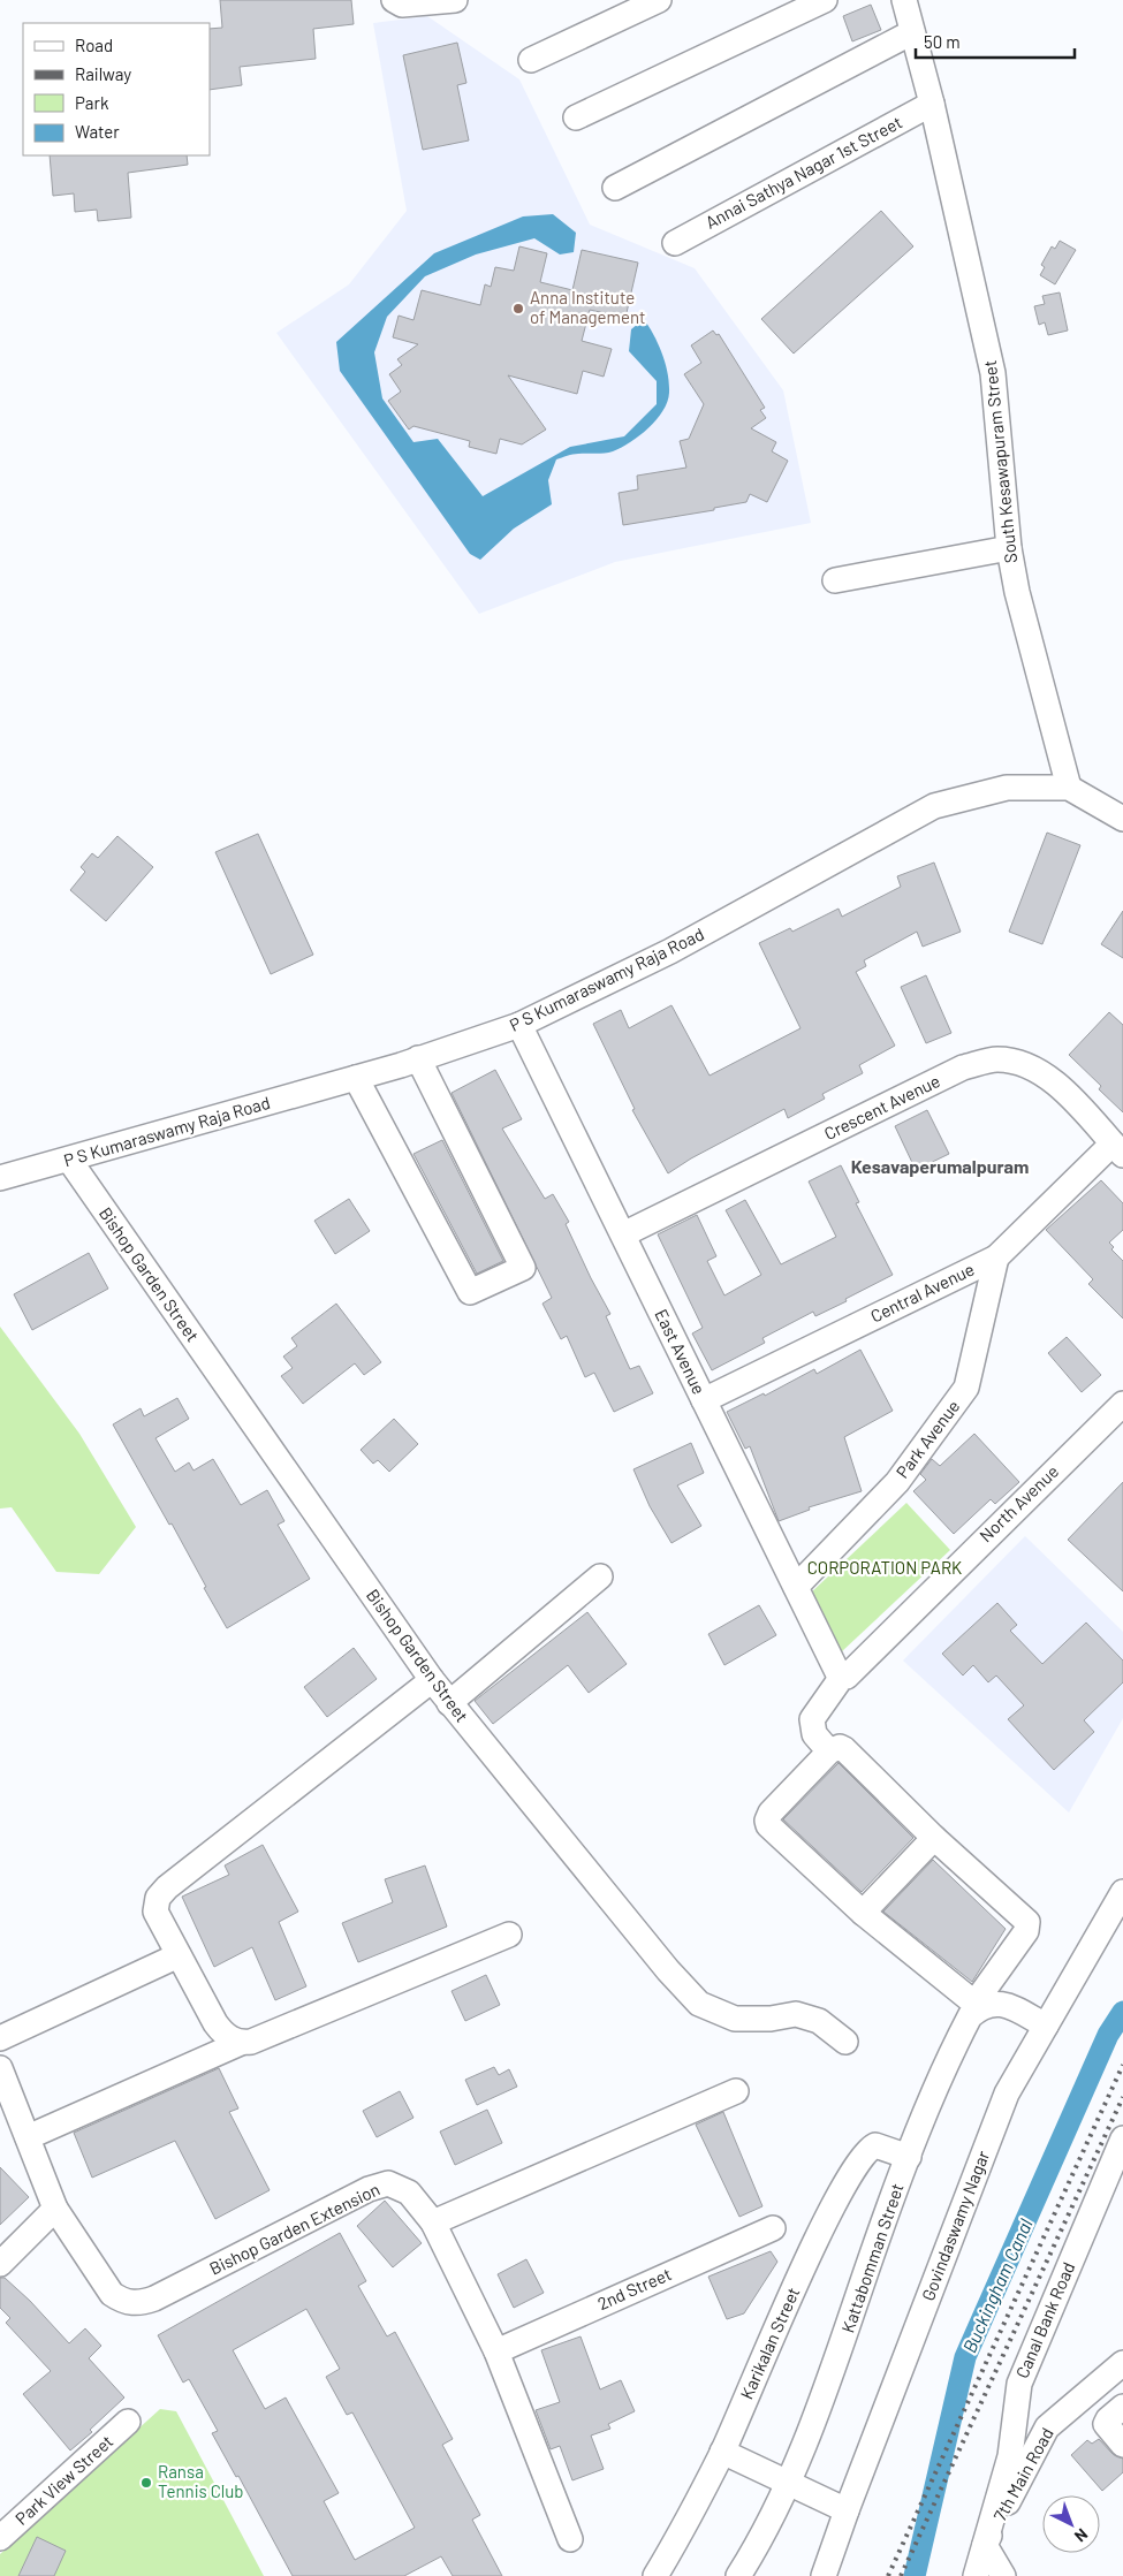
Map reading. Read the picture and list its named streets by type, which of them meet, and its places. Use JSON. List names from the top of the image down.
{
  "streets": {
    "street": [
      "Annai Sathya Nagar 1st Street",
      "South Kesawapuram Street",
      "P S Kumaraswamy Raja Road",
      "Crescent Avenue",
      "Bishop Garden Street",
      "Central Avenue",
      "East Avenue",
      "Park Avenue",
      "North Avenue",
      "Govindaswamy Nagar",
      "Bishop Garden Extension",
      "Kattabomman Street",
      "2nd Street",
      "Canal Bank Road",
      "Karikalan Street",
      "7th Main Road",
      "Park View Street"
    ]
  },
  "crossings": [
    ["Annai Sathya Nagar 1st Street", "South Kesawapuram Street"],
    ["South Kesawapuram Street", "P S Kumaraswamy Raja Road"],
    ["P S Kumaraswamy Raja Road", "Bishop Garden Street"],
    ["P S Kumaraswamy Raja Road", "East Avenue"],
    ["Crescent Avenue", "Central Avenue"],
    ["Crescent Avenue", "East Avenue"],
    ["Central Avenue", "East Avenue"],
    ["Central Avenue", "Park Avenue"],
    ["East Avenue", "Park Avenue"],
    ["East Avenue", "North Avenue"],
    ["Govindaswamy Nagar", "Kattabomman Street"],
    ["Bishop Garden Extension", "2nd Street"],
    ["Kattabomman Street", "Karikalan Street"],
    ["Canal Bank Road", "7th Main Road"]
  ],
  "districts": ["Kesavaperumalpuram"],
  "water": ["Buckingham Canal"],
  "parks": ["CORPORATION PARK"],
  "places": ["Anna Institute of Management", "Ransa Tennis Club"],
  "legend": [
    "Road",
    "Railway",
    "Park",
    "Water"
  ],
  "scale_bar": "50 m",
  "north": "bottom right"
}
